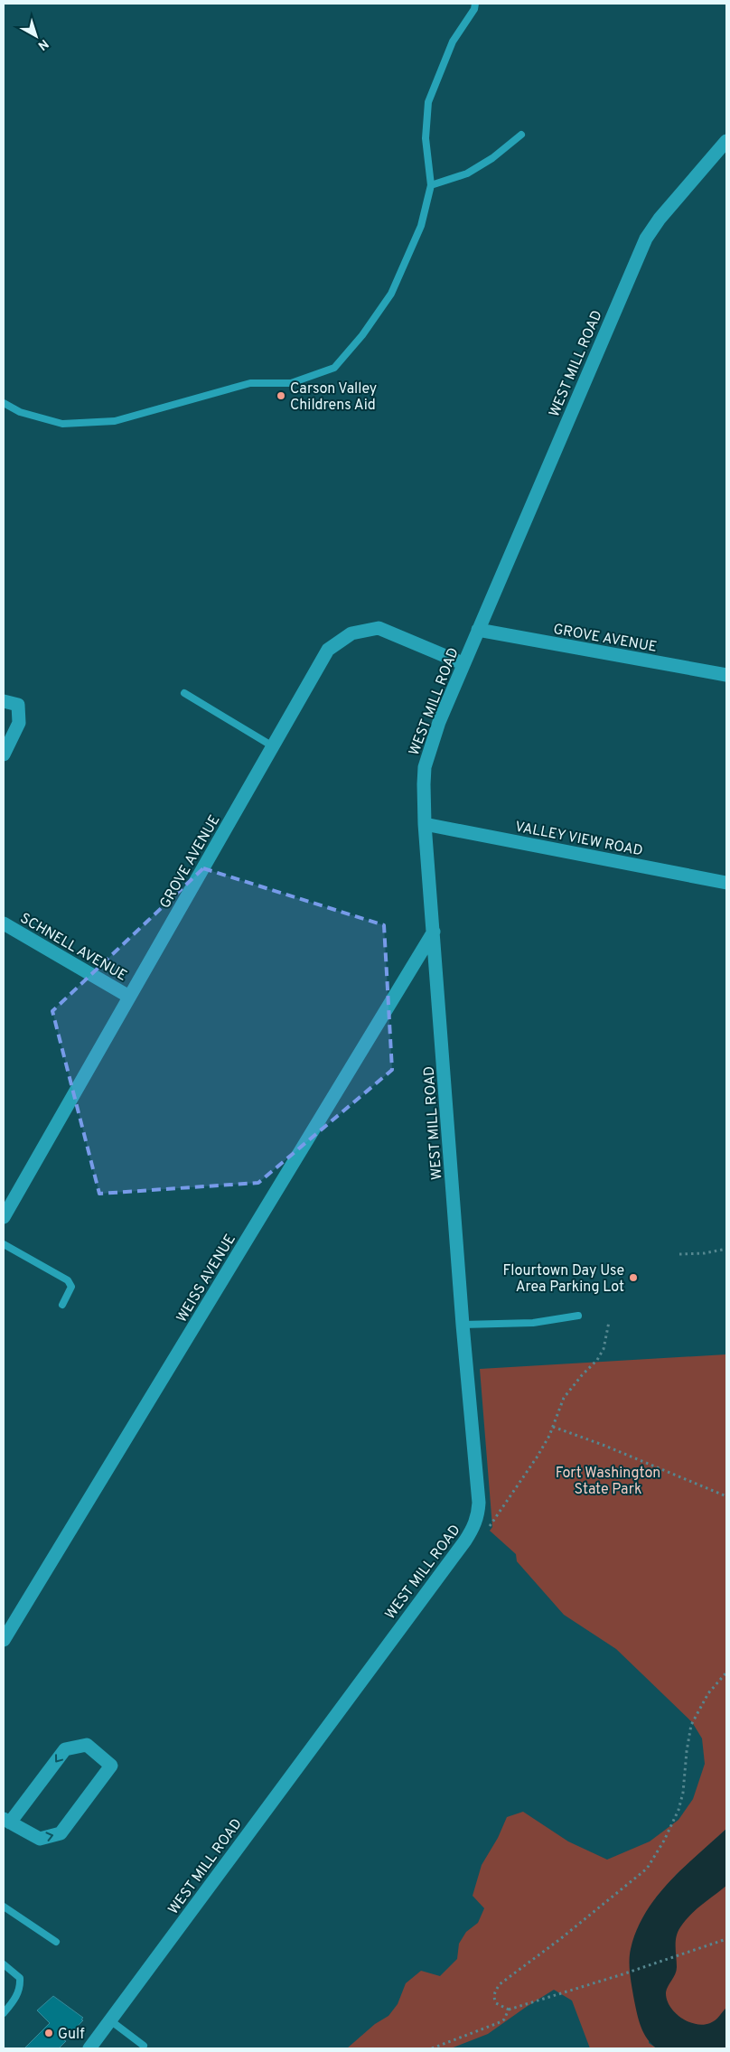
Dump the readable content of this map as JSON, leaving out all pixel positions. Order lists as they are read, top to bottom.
{
  "streets": {
    "street": [
      "WEST MILL ROAD",
      "GROVE AVENUE",
      "VALLEY VIEW ROAD",
      "SCHNELL AVENUE",
      "WEISS AVENUE"
    ]
  },
  "crossings": [
    ["WEST MILL ROAD", "GROVE AVENUE"],
    ["WEST MILL ROAD", "VALLEY VIEW ROAD"],
    ["WEST MILL ROAD", "WEISS AVENUE"],
    ["GROVE AVENUE", "SCHNELL AVENUE"]
  ],
  "parks": ["Fort Washington State Park"],
  "places": ["Carson Valley Childrens Aid", "Flourtown Day Use Area Parking Lot", "Gulf"],
  "north": "bottom right"
}
